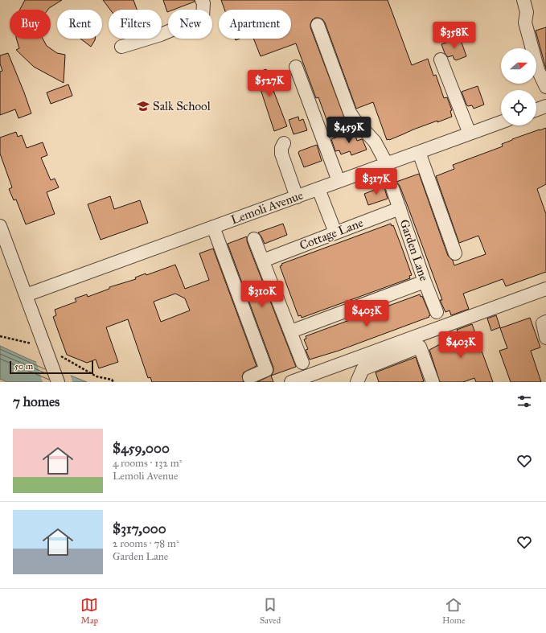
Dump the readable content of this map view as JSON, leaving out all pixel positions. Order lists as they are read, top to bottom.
{
  "streets": {
    "street": ["Lemoli Avenue", "Cottage Lane", "Garden Lane"]
  },
  "crossings": [
    ["Cottage Lane", "Garden Lane"]
  ],
  "places": {
    "school or university": ["Salk School"]
  },
  "scale_bar": "50 m",
  "north": "right",
  "page": {
    "chip": [
      "Buy",
      "Rent",
      "Filters",
      "New",
      "Apartment"
    ],
    "price": [
      "$358K",
      "$527K",
      "$459K",
      "$317K",
      "$310K",
      "$403K",
      "$403K"
    ],
    "scale": "50 m",
    "heading": "7 homes",
    "list": [
      {
        "name": "$459,000",
        "note": "4 rooms · 132 m² · Lemoli Avenue"
      },
      {
        "name": "$317,000",
        "note": "2 rooms · 78 m² · Garden Lane"
      }
    ],
    "tabs": ["Map", "Saved", "Home"]
  }
}
